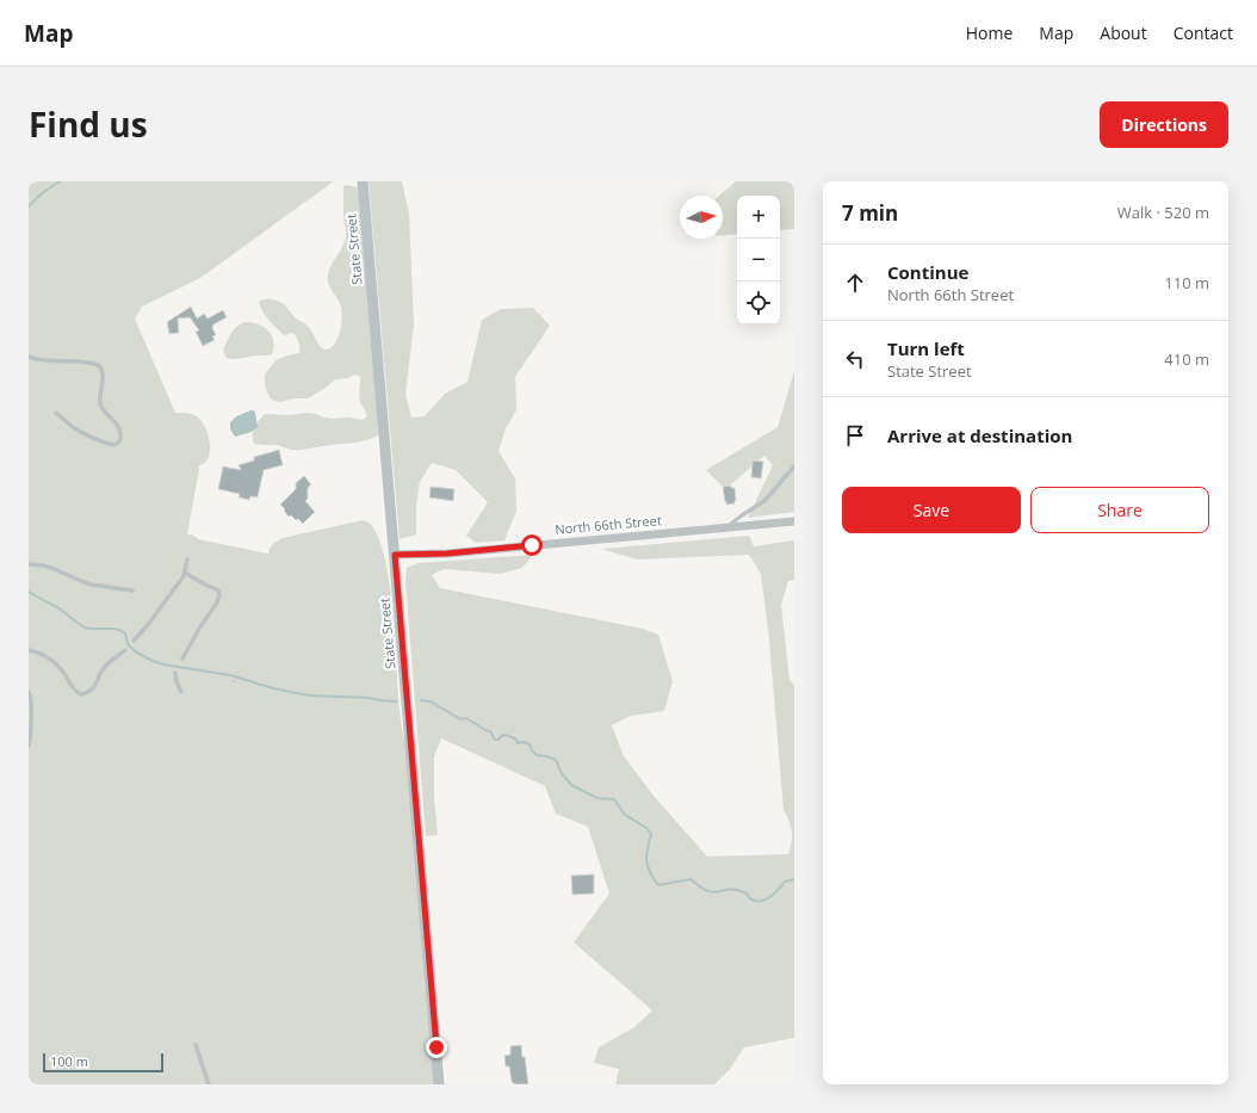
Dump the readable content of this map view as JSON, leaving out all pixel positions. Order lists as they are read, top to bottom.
{
  "streets": {
    "street": ["State Street", "North 66th Street"]
  },
  "crossings": [
    ["State Street", "North 66th Street"]
  ],
  "scale_bar": "100 m",
  "north": "right",
  "page": {
    "header": "Map",
    "nav": [
      "Home",
      "Map",
      "About",
      "Contact"
    ],
    "title": "Find us",
    "buttons": [
      "Directions",
      ["Save", "Share"]
    ],
    "heading": ["7 min", "Walk · 520 m"],
    "map_buttons": ["+", "−"],
    "list": [
      ["Continue", "North 66th Street", "110 m"],
      ["Turn left", "State Street", "410 m"],
      "Arrive at destination"
    ],
    "scale": "100 m"
  }
}
